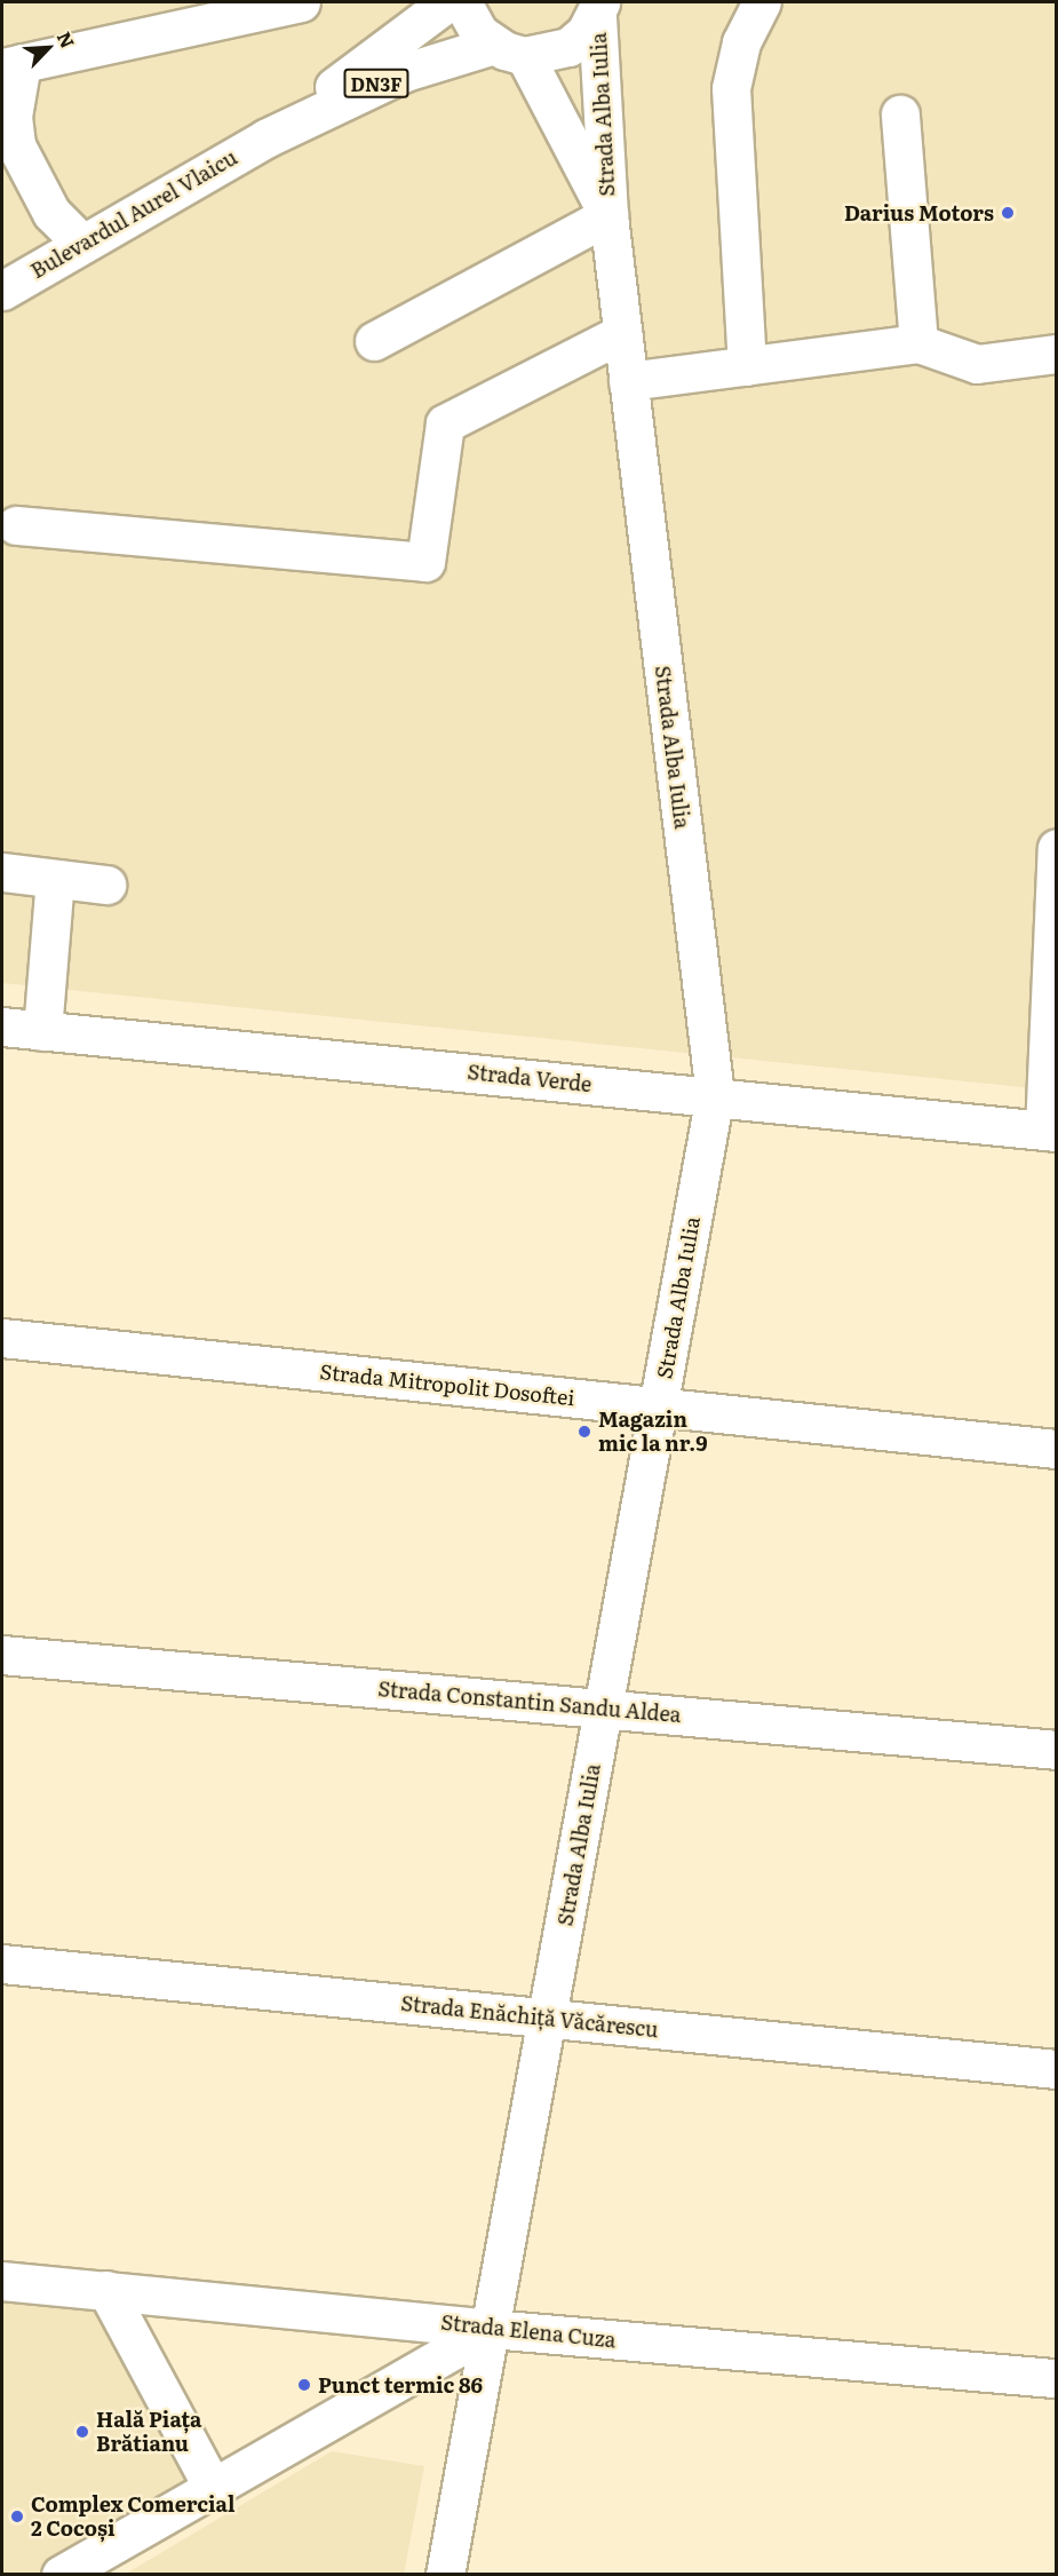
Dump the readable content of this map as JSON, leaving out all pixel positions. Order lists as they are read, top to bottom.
{
  "streets": {
    "street": [
      "DN3F",
      "Strada Alba Iulia",
      "Bulevardul Aurel Vlaicu",
      "Strada Verde",
      "Strada Mitropolit Dosoftei",
      "Strada Constantin Sandu Aldea",
      "Strada Enăchiță Văcărescu",
      "Strada Elena Cuza"
    ]
  },
  "crossings": [
    ["Strada Alba Iulia", "Bulevardul Aurel Vlaicu"],
    ["Strada Alba Iulia", "Strada Verde"],
    ["Strada Alba Iulia", "Strada Mitropolit Dosoftei"],
    ["Strada Alba Iulia", "Strada Constantin Sandu Aldea"],
    ["Strada Alba Iulia", "Strada Enăchiță Văcărescu"],
    ["Strada Alba Iulia", "Strada Elena Cuza"]
  ],
  "places": [
    "Darius Motors",
    "Magazin mic la nr.9",
    "Punct termic 86",
    "Hală Piața Brătianu",
    "Complex Comercial 2 Cocoși"
  ],
  "north": "top right"
}
